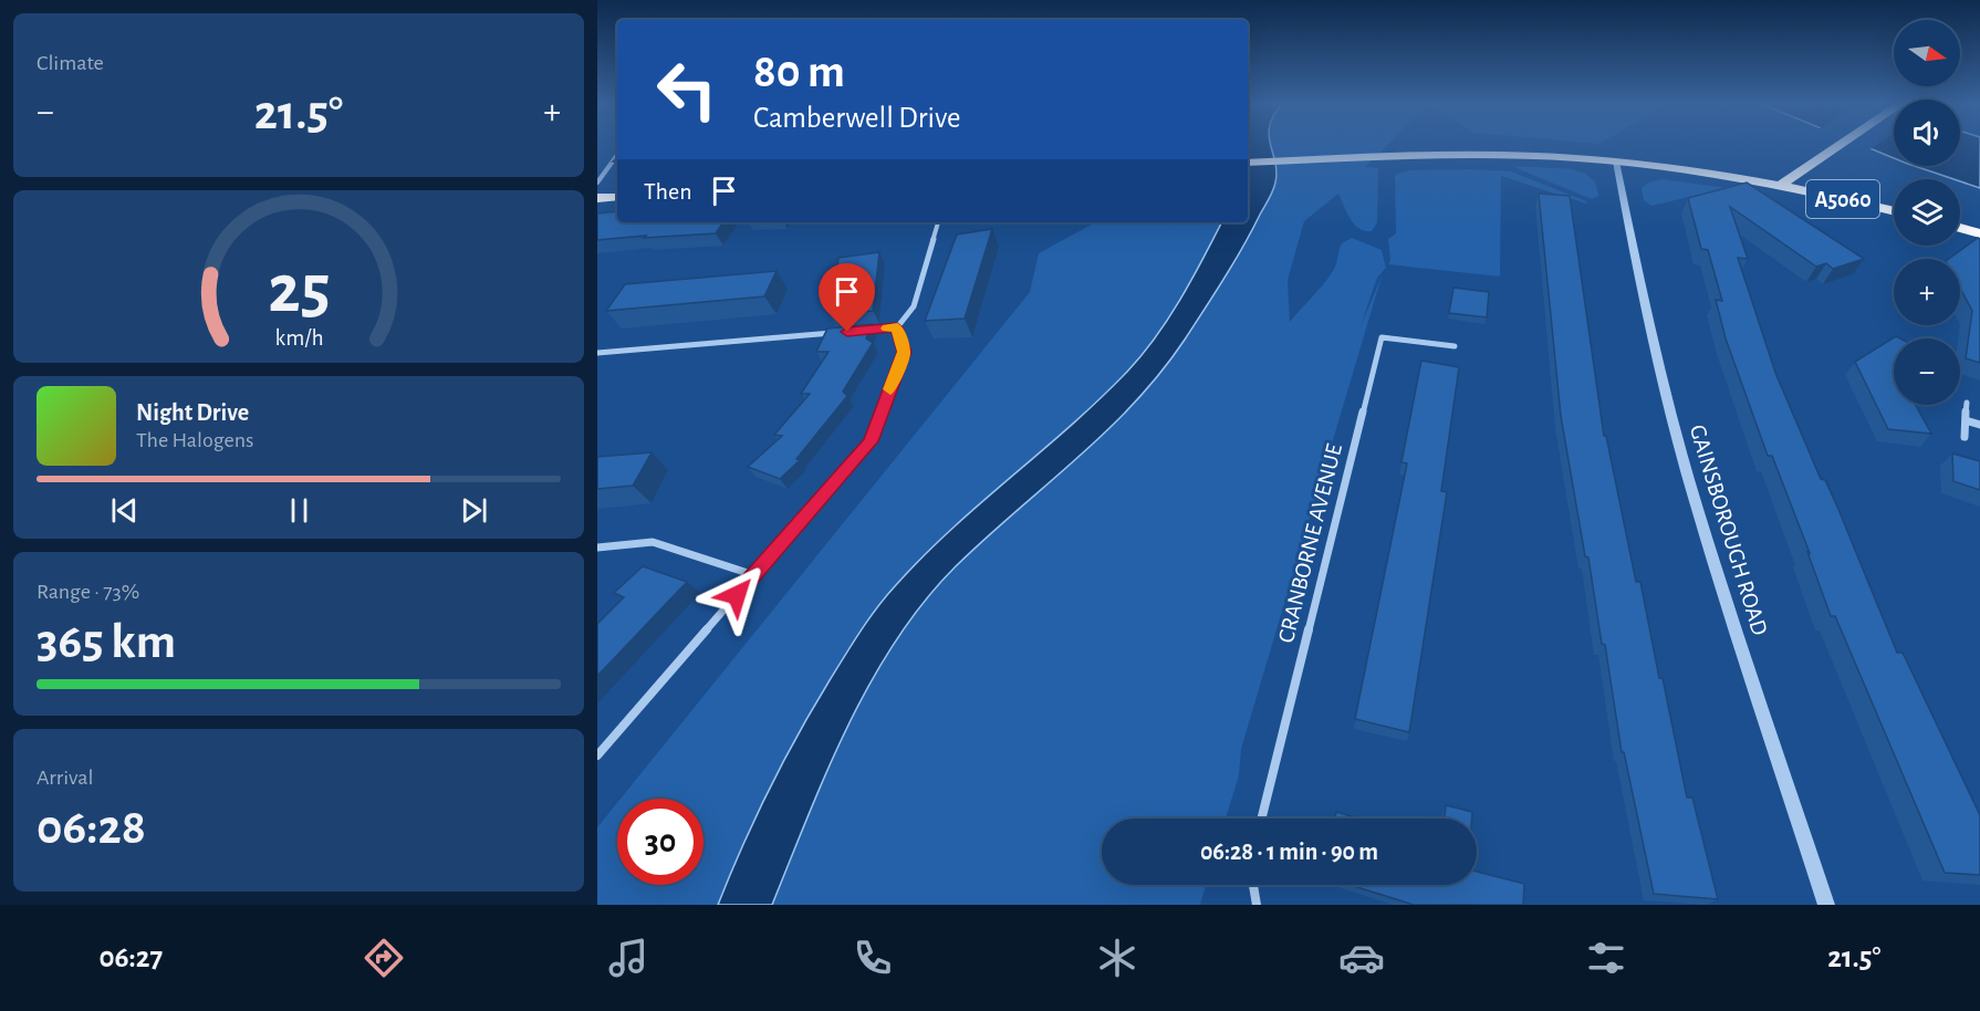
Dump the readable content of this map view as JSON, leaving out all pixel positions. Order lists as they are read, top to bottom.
{
  "streets": {
    "highway": ["A5060"],
    "street": ["GAINSBOROUGH ROAD", "CRANBORNE AVENUE"]
  },
  "crossings": [
    ["A5060", "GAINSBOROUGH ROAD"]
  ],
  "north": "right",
  "page": {
    "tile": [
      "Climate",
      ["Range · 73%", "365 km"],
      ["Arrival", "06:28"]
    ],
    "map_buttons": ["+", "−"],
    "turn": ["80 m", "Camberwell Drive"],
    "heat": ["−", "21.5°", "+"],
    "then": "Then",
    "song": ["Night Drive", "The Halogens"],
    "limit": "30",
    "trip": "06:28 · 1 min · 90 m",
    "tabs": ["06:27", "21.5°"],
    "gauge": ["25", "km/h"]
  }
}
